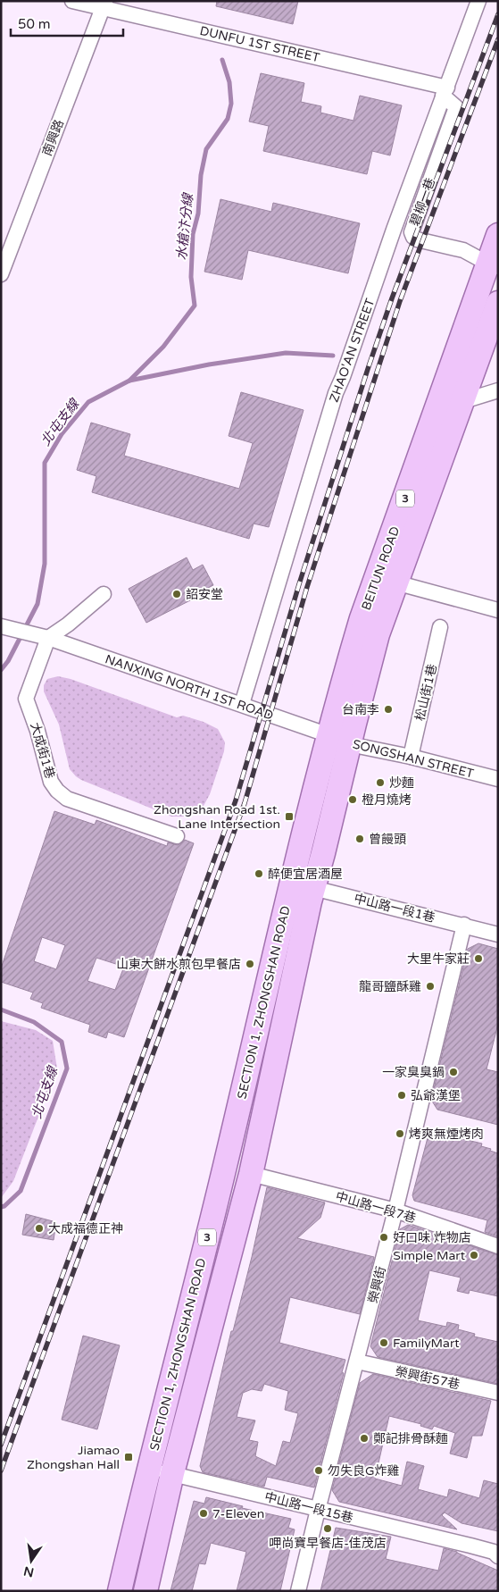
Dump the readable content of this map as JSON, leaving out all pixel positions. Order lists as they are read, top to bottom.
{
  "streets": {
    "main road": ["3", "BEITUN ROAD", "SECTION 1, ZHONGSHAN ROAD"],
    "street": [
      "DUNFU 1ST STREET",
      "南興路",
      "碧柳一巷",
      "ZHAO'AN STREET",
      "NANXING NORTH 1ST ROAD",
      "松山街1巷",
      "大成街1巷",
      "SONGSHAN STREET",
      "中山路一段1巷",
      "中山路一段7巷",
      "榮興街",
      "榮興街57巷",
      "中山路一段15巷"
    ]
  },
  "crossings": [
    ["DUNFU 1ST STREET", "南興路"],
    ["DUNFU 1ST STREET", "碧柳一巷"],
    ["DUNFU 1ST STREET", "ZHAO'AN STREET"],
    ["碧柳一巷", "ZHAO'AN STREET"],
    ["碧柳一巷", "BEITUN ROAD"],
    ["ZHAO'AN STREET", "NANXING NORTH 1ST ROAD"],
    ["BEITUN ROAD", "NANXING NORTH 1ST ROAD"],
    ["BEITUN ROAD", "SONGSHAN STREET"],
    ["BEITUN ROAD", "中山路一段1巷"],
    ["BEITUN ROAD", "SECTION 1, ZHONGSHAN ROAD"],
    ["NANXING NORTH 1ST ROAD", "大成街1巷"],
    ["NANXING NORTH 1ST ROAD", "SONGSHAN STREET"],
    ["松山街1巷", "SONGSHAN STREET"],
    ["中山路一段1巷", "SECTION 1, ZHONGSHAN ROAD"],
    ["中山路一段1巷", "榮興街"],
    ["SECTION 1, ZHONGSHAN ROAD", "中山路一段7巷"],
    ["SECTION 1, ZHONGSHAN ROAD", "中山路一段15巷"],
    ["中山路一段7巷", "榮興街"],
    ["榮興街", "榮興街57巷"],
    ["榮興街", "中山路一段15巷"]
  ],
  "water": ["水槍汴分線", "北屯支線"],
  "places": {
    "other": [
      "詔安堂",
      "台南李",
      "炒麵",
      "橙月燒烤",
      "曾饅頭",
      "醉便宜居酒屋",
      "大里牛家莊",
      "山東大餅水煎包早餐店",
      "龍哥鹽酥雞",
      "一家臭臭鍋",
      "弘爺漢堡",
      "烤爽無煙烤肉",
      "大成福德正神",
      "好口味 炸物店",
      "Simple Mart",
      "FamilyMart",
      "鄭記排骨酥麵",
      "勿失良G炸雞",
      "7-Eleven",
      "呷尚寶早餐店-佳茂店"
    ],
    "transit": ["Zhongshan Road 1st. Lane Intersection", "Jiamao Zhongshan Hall"]
  },
  "scale_bar": "50 m",
  "north": "bottom"
}
